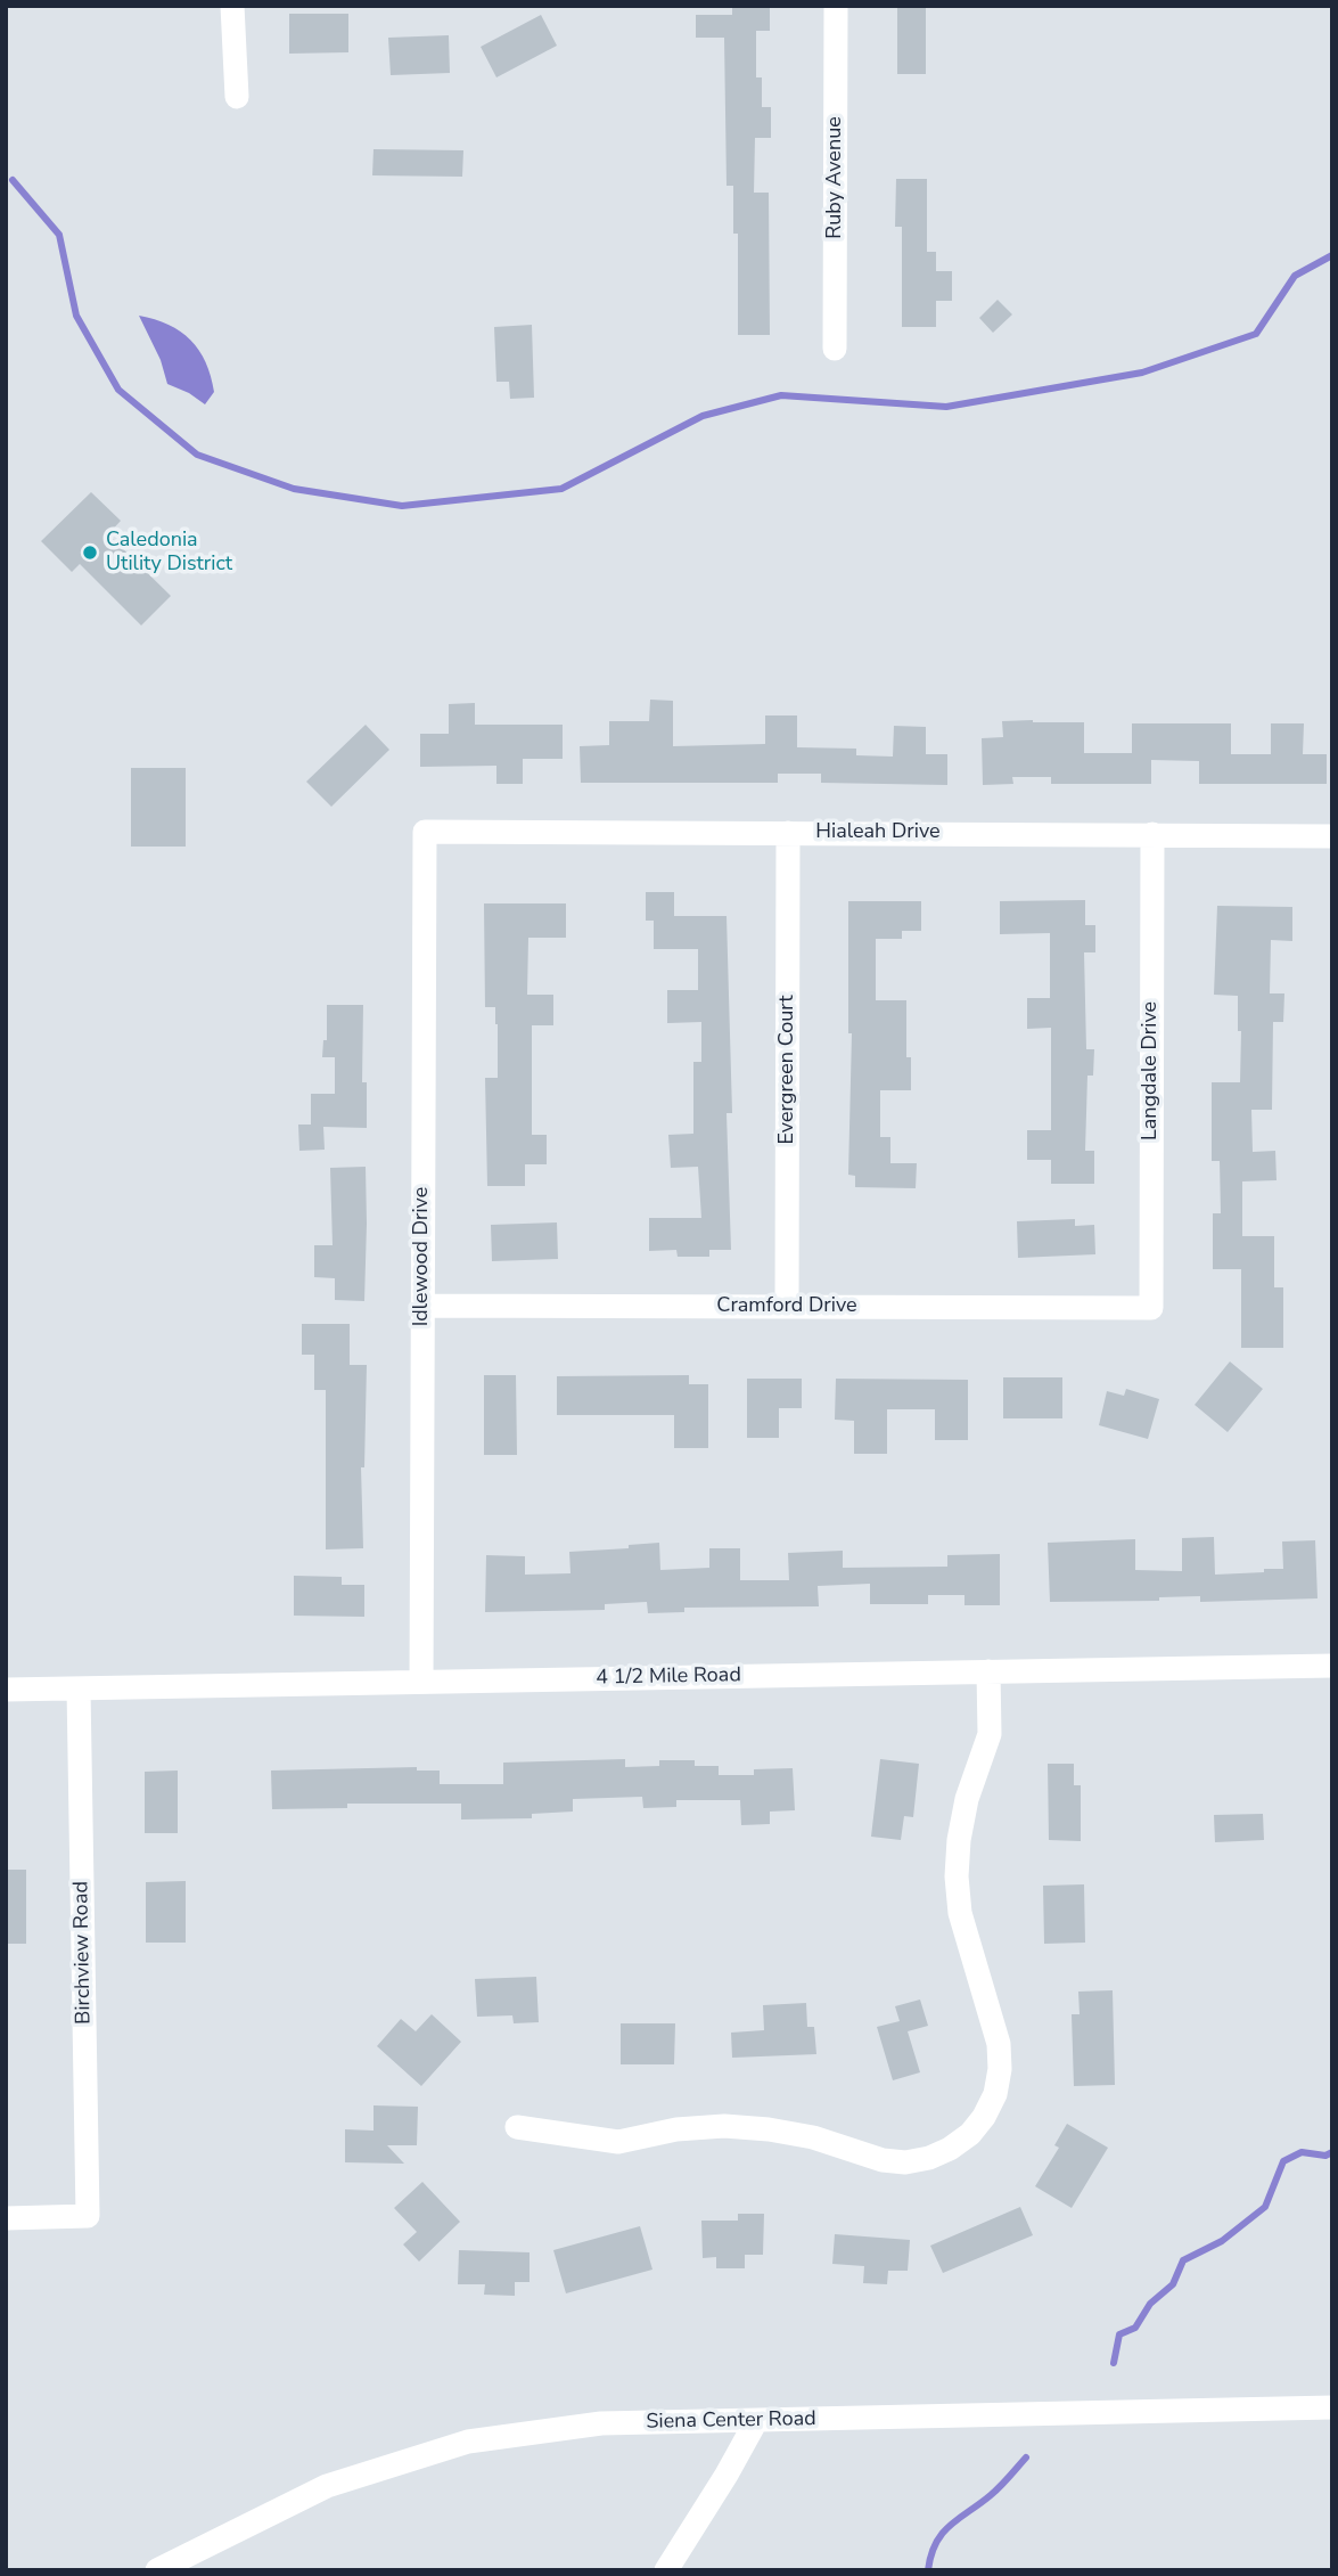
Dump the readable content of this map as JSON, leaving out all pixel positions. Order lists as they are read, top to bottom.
{
  "streets": {
    "street": [
      "Ruby Avenue",
      "Hialeah Drive",
      "Evergreen Court",
      "Langdale Drive",
      "Idlewood Drive",
      "Cramford Drive",
      "4 1/2 Mile Road",
      "Birchview Road",
      "Siena Center Road"
    ]
  },
  "crossings": [
    ["Hialeah Drive", "Evergreen Court"],
    ["Hialeah Drive", "Langdale Drive"],
    ["Hialeah Drive", "Idlewood Drive"],
    ["Evergreen Court", "Cramford Drive"],
    ["Langdale Drive", "Cramford Drive"],
    ["Idlewood Drive", "Cramford Drive"],
    ["Idlewood Drive", "4 1/2 Mile Road"],
    ["4 1/2 Mile Road", "Birchview Road"]
  ],
  "places": ["Caledonia Utility District"]
}
